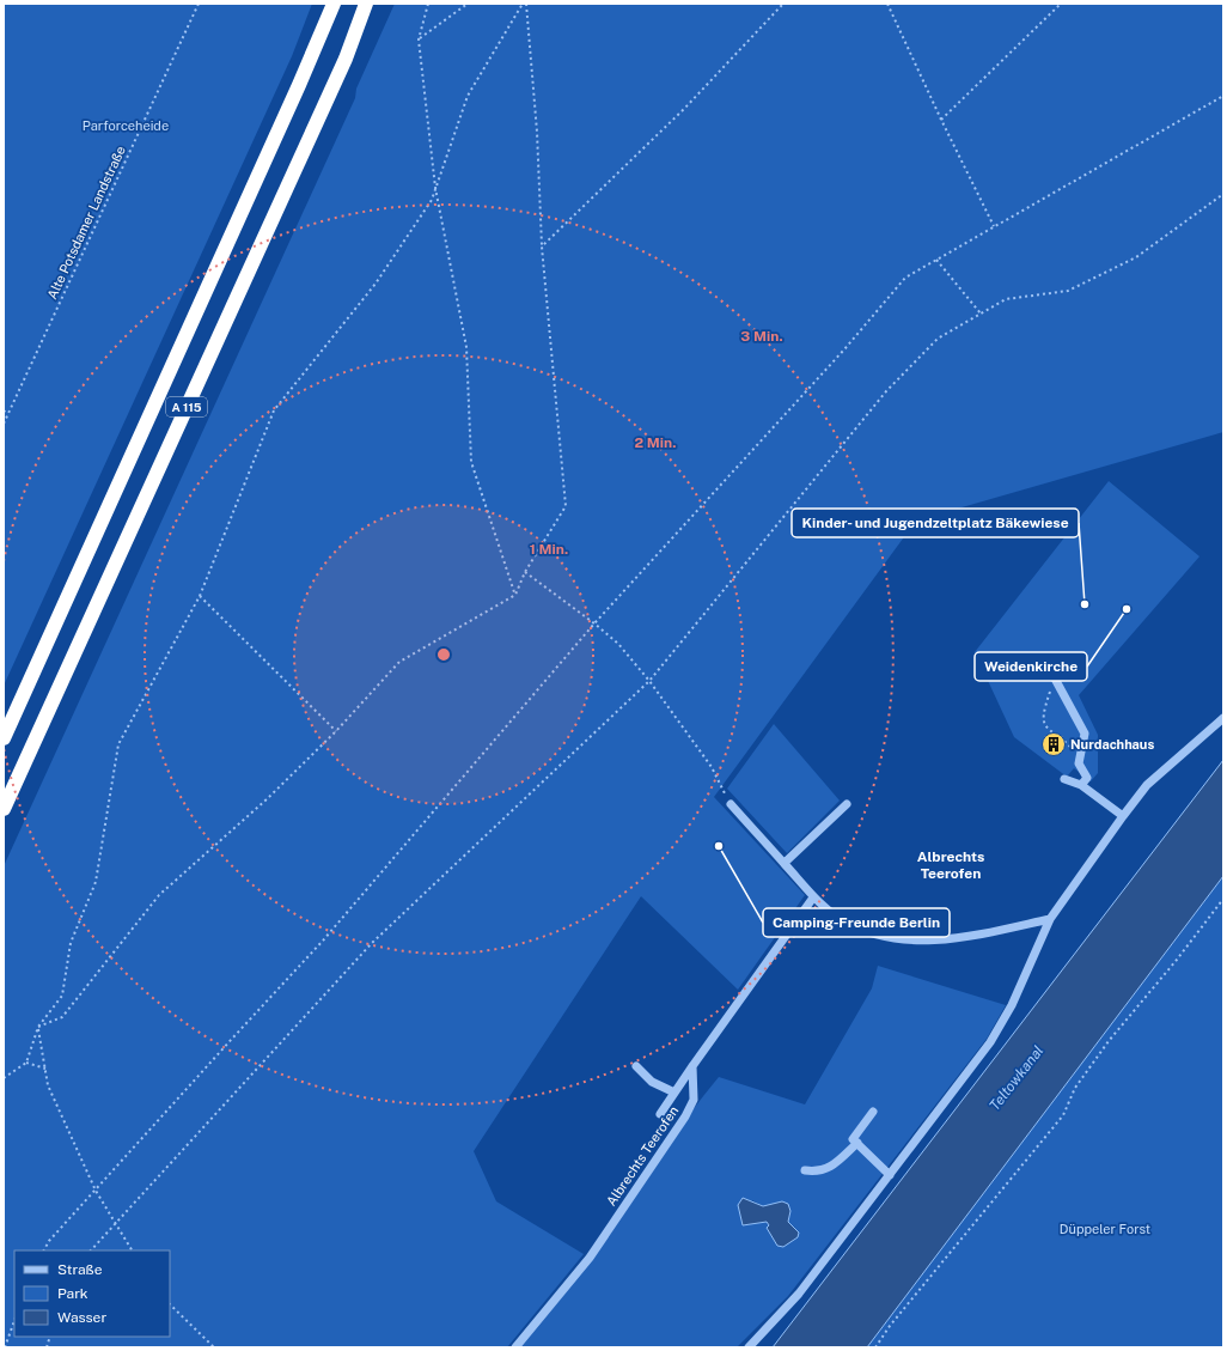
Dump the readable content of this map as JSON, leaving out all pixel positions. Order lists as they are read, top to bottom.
{
  "streets": {
    "highway": ["A 115"],
    "street": ["Albrechts Teerofen"],
    "path": ["Alte Potsdamer Landstraße"]
  },
  "districts": ["Albrechts Teerofen"],
  "water": ["Teltowkanal"],
  "parks": ["Parforceheide", "Düppeler Forst"],
  "places": {
    "other": ["Kinder- und Jugendzeltplatz Bäkewiese", "Weidenkirche", "Camping-Freunde Berlin"],
    "building": ["Nurdachhaus"]
  },
  "legend": ["Straße", "Park", "Wasser"],
  "rings": ["3 Min.", "2 Min.", "1 Min."]
}
